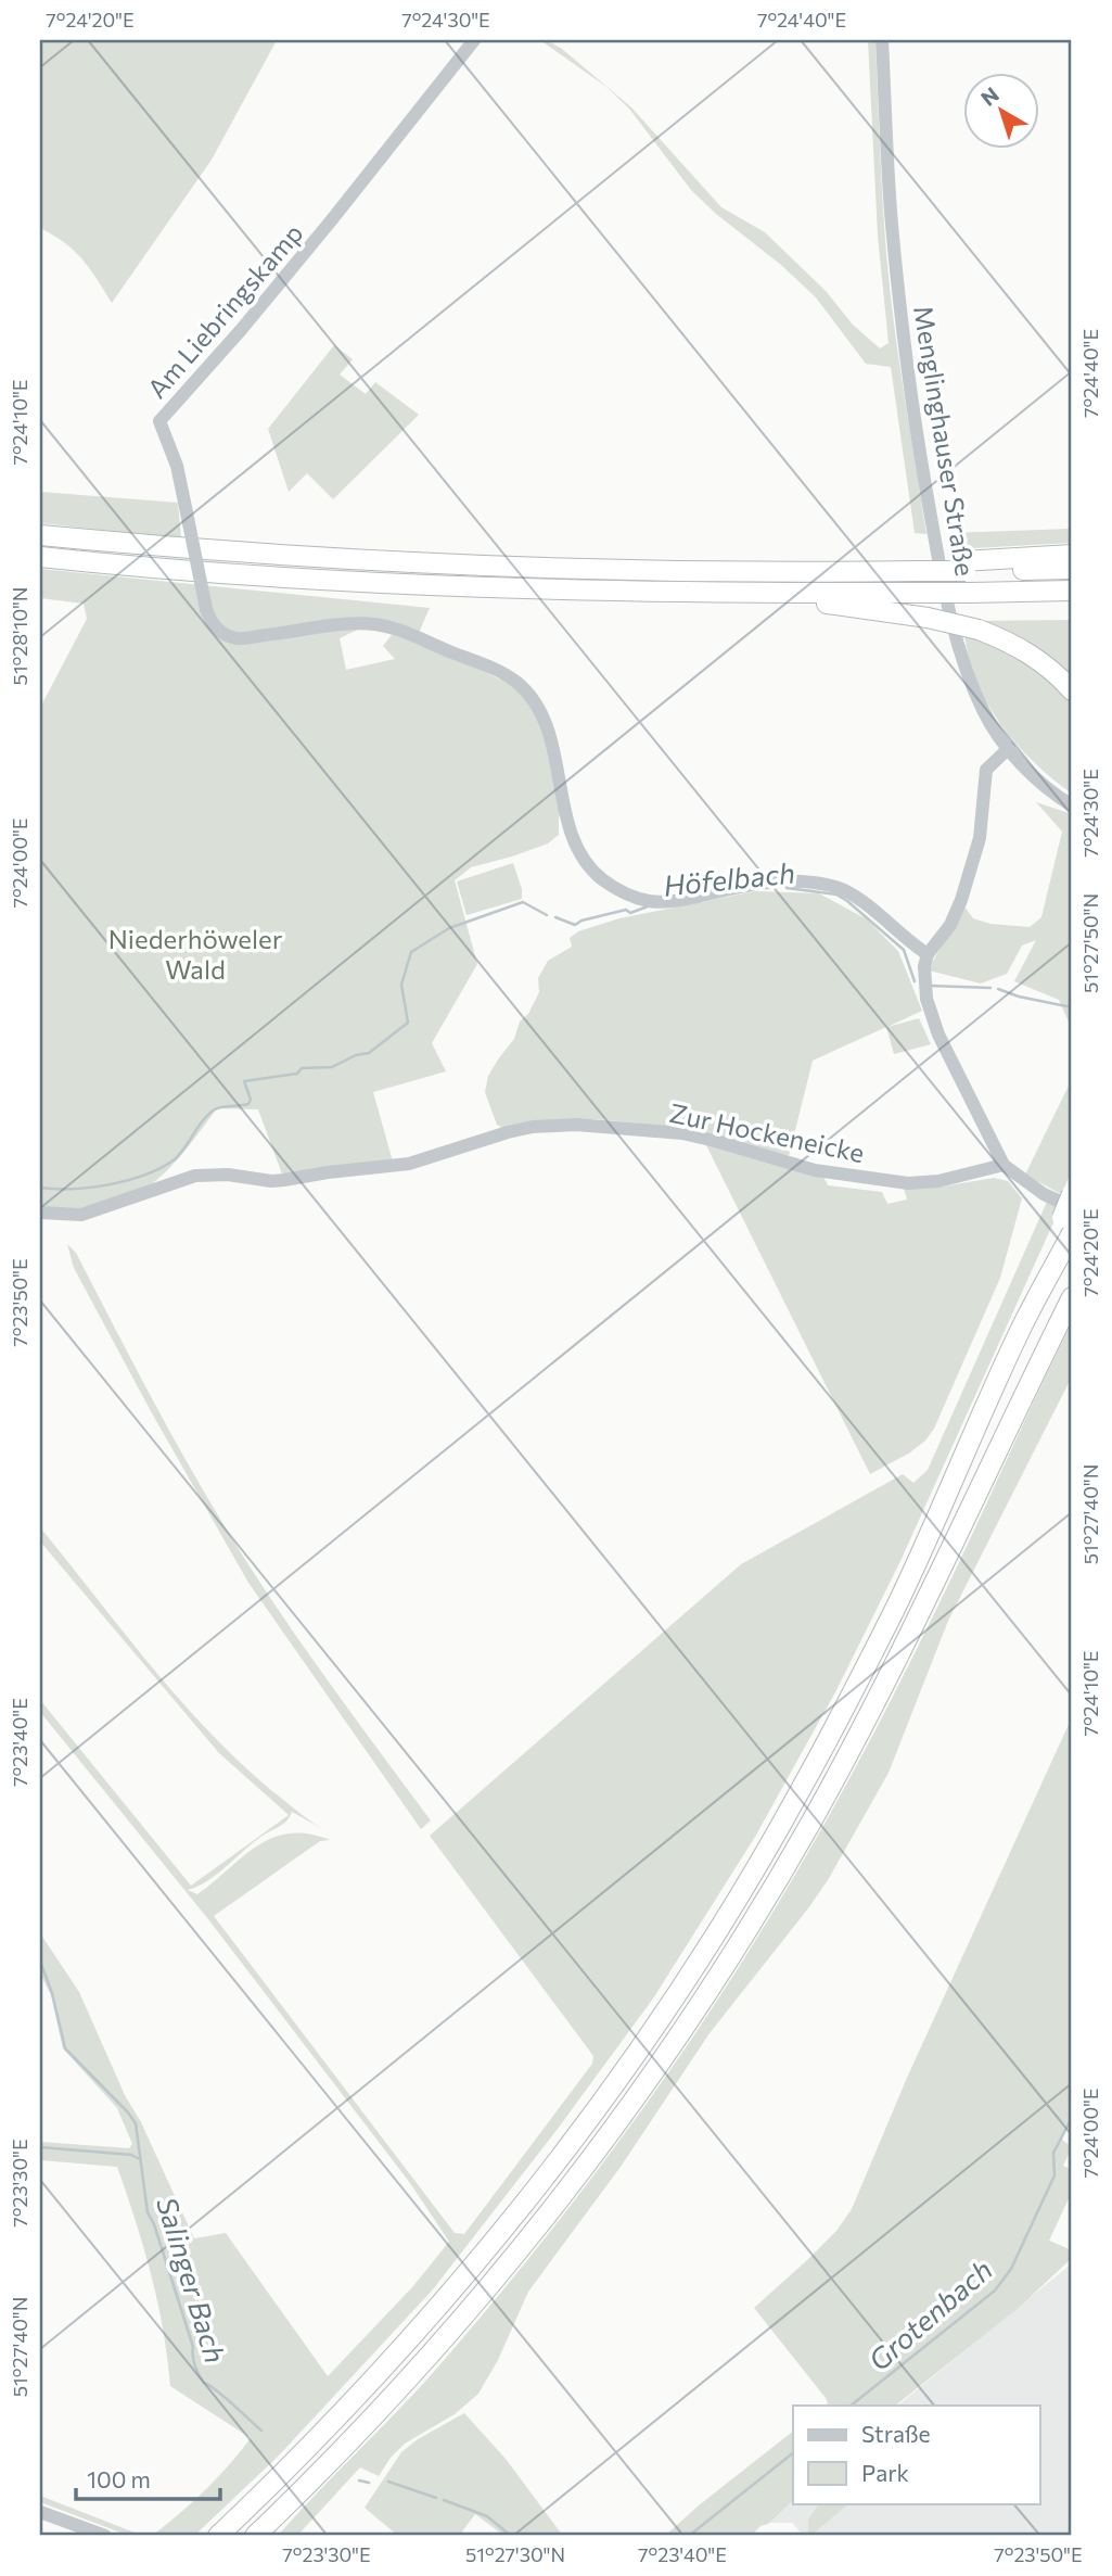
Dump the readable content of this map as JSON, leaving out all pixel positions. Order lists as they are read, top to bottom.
{
  "streets": {
    "street": ["Am Liebringskamp", "Menglinghauser Straße", "Zur Hockeneicke"]
  },
  "water": ["Höfelbach", "Salinger Bach", "Grotenbach"],
  "parks": ["Niederhöweler Wald"],
  "legend": ["Straße", "Park"],
  "scale_bar": "100 m",
  "north": "top left",
  "coordinates": [
    "7°24'20\"E",
    "7°24'30\"E",
    "7°24'40\"E",
    "7°24'10\"E",
    "51°28'10\"N",
    "7°24'00\"E",
    "51°27'50\"N",
    "7°23'50\"E",
    "51°27'40\"N",
    "7°23'40\"E",
    "7°23'30\"E",
    "51°27'30\"N"
  ]
}
